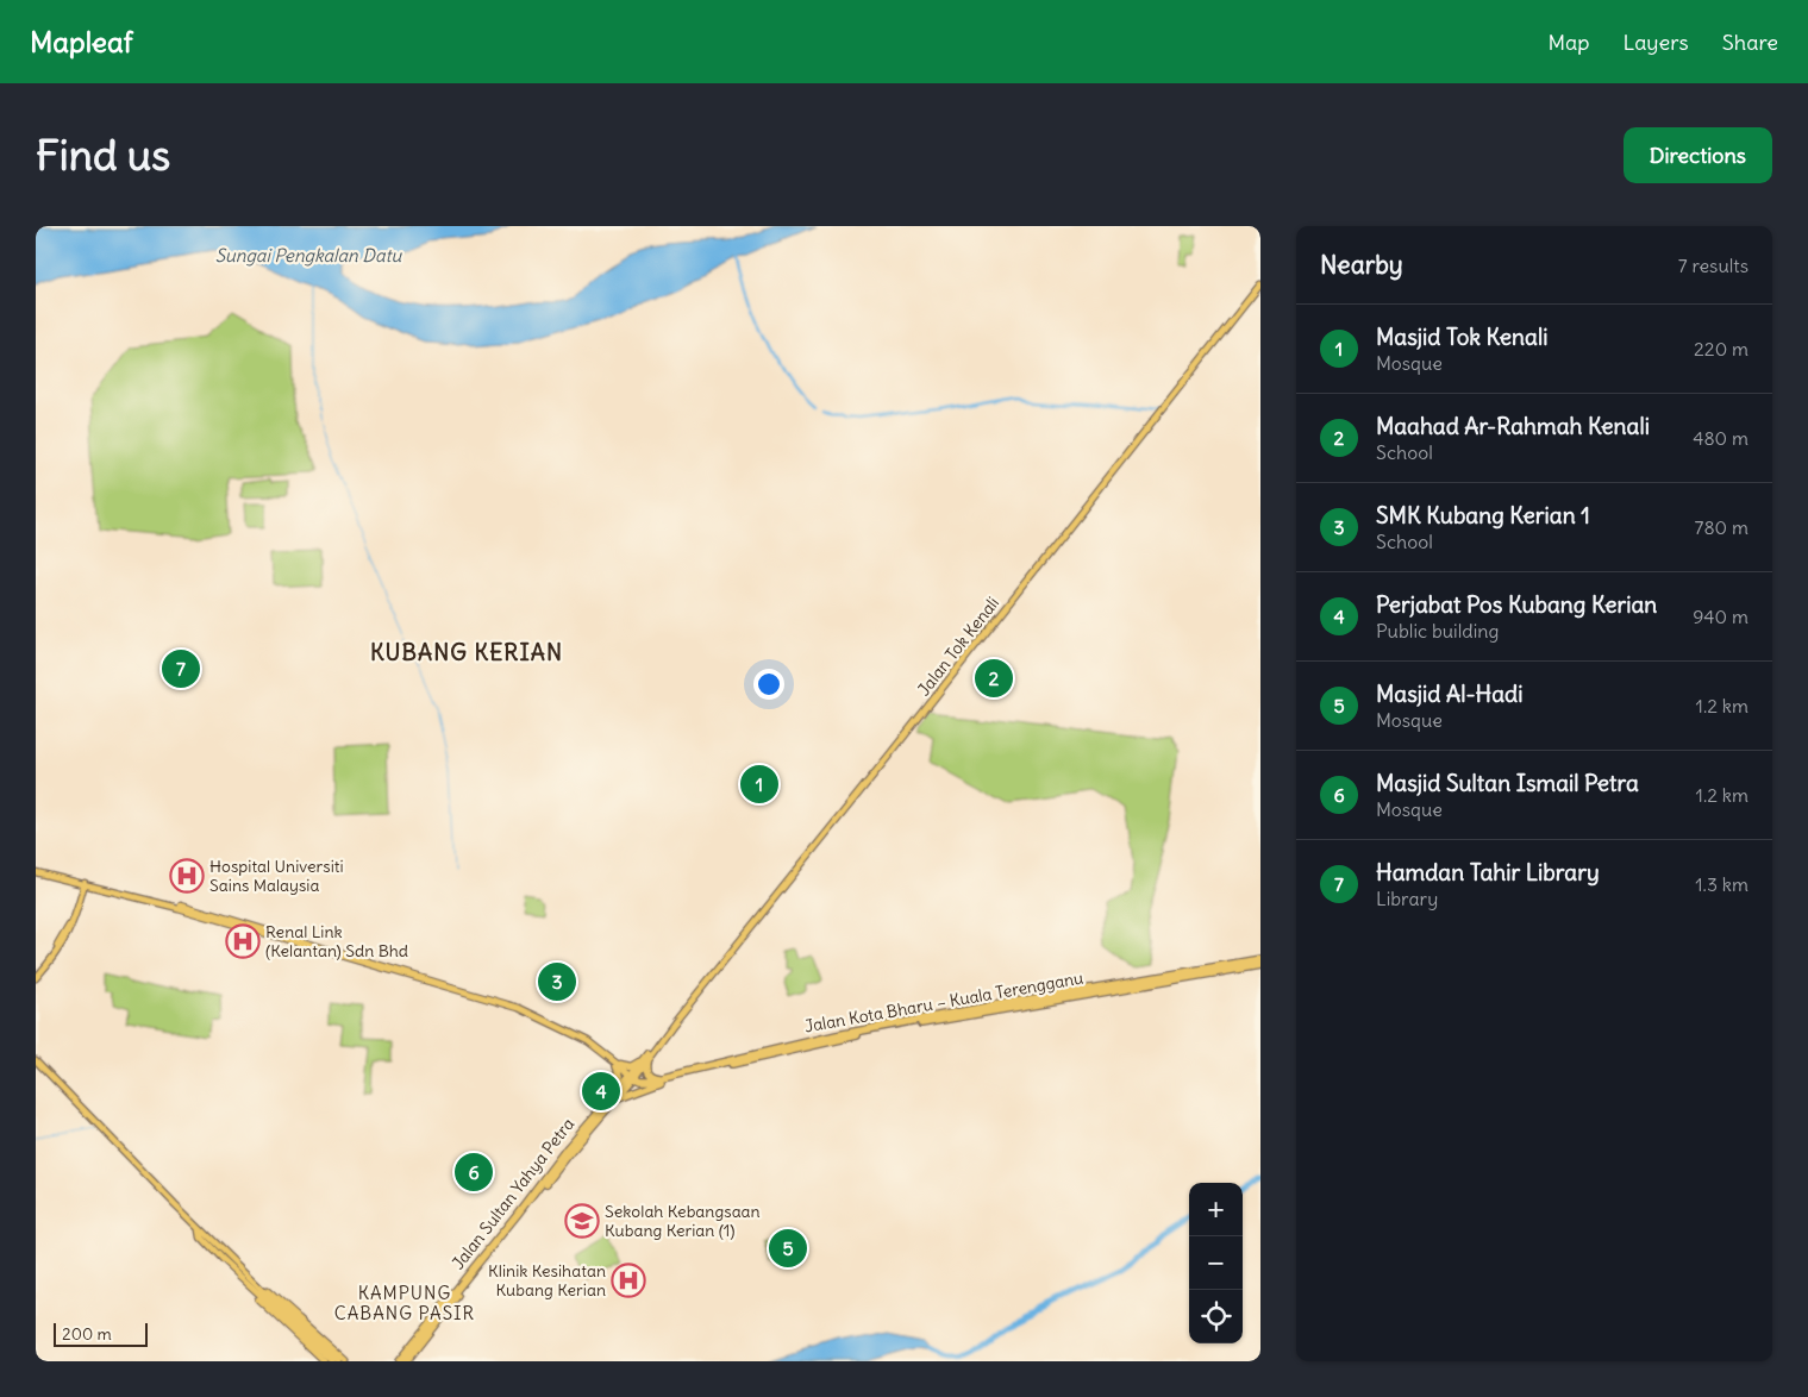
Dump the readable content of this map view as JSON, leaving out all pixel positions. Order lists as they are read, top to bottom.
{
  "streets": {
    "highway": ["Jalan Kota Bharu – Kuala Terengganu", "Jalan Sultan Yahya Petra"],
    "main road": ["Jalan Tok Kenali"]
  },
  "crossings": [
    ["Jalan Tok Kenali", "Jalan Sultan Yahya Petra"],
    ["Jalan Kota Bharu – Kuala Terengganu", "Jalan Sultan Yahya Petra"]
  ],
  "districts": ["KUBANG KERIAN", "KAMPUNG CABANG PASIR"],
  "water": ["Sungai Pengkalan Datu"],
  "places": {
    "hospital": ["Hospital Universiti Sains Malaysia", "Renal Link (Kelantan) Sdn Bhd", "Klinik Kesihatan Kubang Kerian"],
    "school or university": ["Sekolah Kebangsaan Kubang Kerian (1)"]
  },
  "scale_bar": "200 m",
  "page": {
    "header": "Mapleaf",
    "nav": ["Map", "Layers", "Share"],
    "buttons": "Directions",
    "title": "Find us",
    "heading": ["Nearby", "7 results"],
    "list": [
      {
        "mark": "1",
        "name": "Masjid Tok Kenali",
        "note": "Mosque",
        "value": "220 m"
      },
      {
        "mark": "2",
        "name": "Maahad Ar-Rahmah Kenali",
        "note": "School",
        "value": "480 m"
      },
      {
        "mark": "3",
        "name": "SMK Kubang Kerian 1",
        "note": "School",
        "value": "780 m"
      },
      {
        "mark": "4",
        "name": "Perjabat Pos Kubang Kerian",
        "note": "Public building",
        "value": "940 m"
      },
      {
        "mark": "5",
        "name": "Masjid Al-Hadi",
        "note": "Mosque",
        "value": "1.2 km"
      },
      {
        "mark": "6",
        "name": "Masjid Sultan Ismail Petra",
        "note": "Mosque",
        "value": "1.2 km"
      },
      {
        "mark": "7",
        "name": "Hamdan Tahir Library",
        "note": "Library",
        "value": "1.3 km"
      }
    ],
    "pins": [
      "7",
      "2",
      "1",
      "3",
      "4",
      "6",
      "5"
    ],
    "map_buttons": ["+", "−"],
    "scale": "200 m"
  }
}
